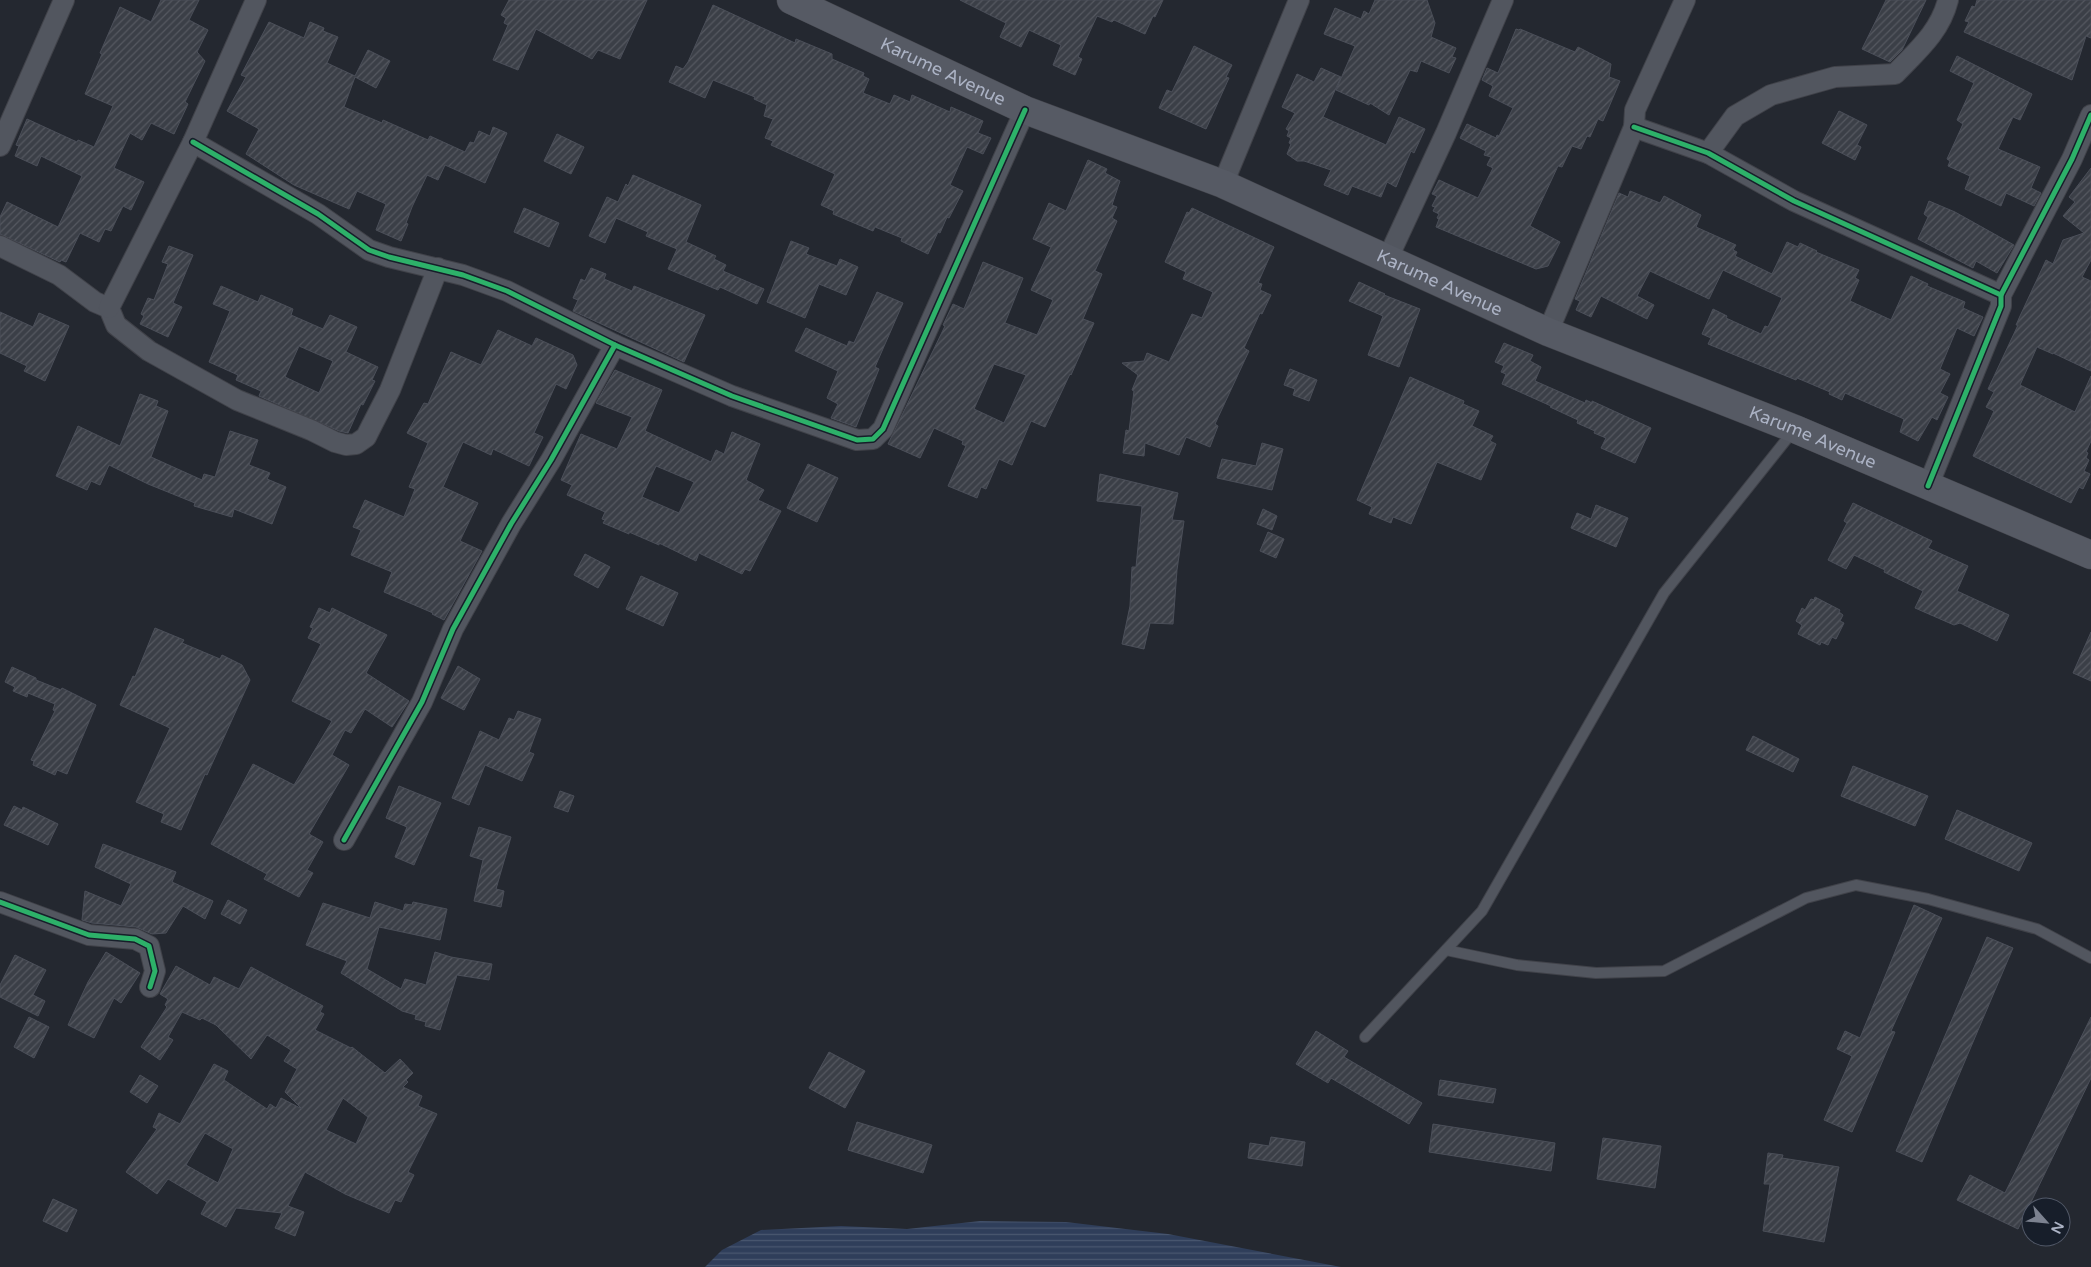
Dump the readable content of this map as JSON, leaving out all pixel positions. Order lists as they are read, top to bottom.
{
  "streets": {
    "main road": ["Karume Avenue"]
  },
  "north": "bottom right"
}
